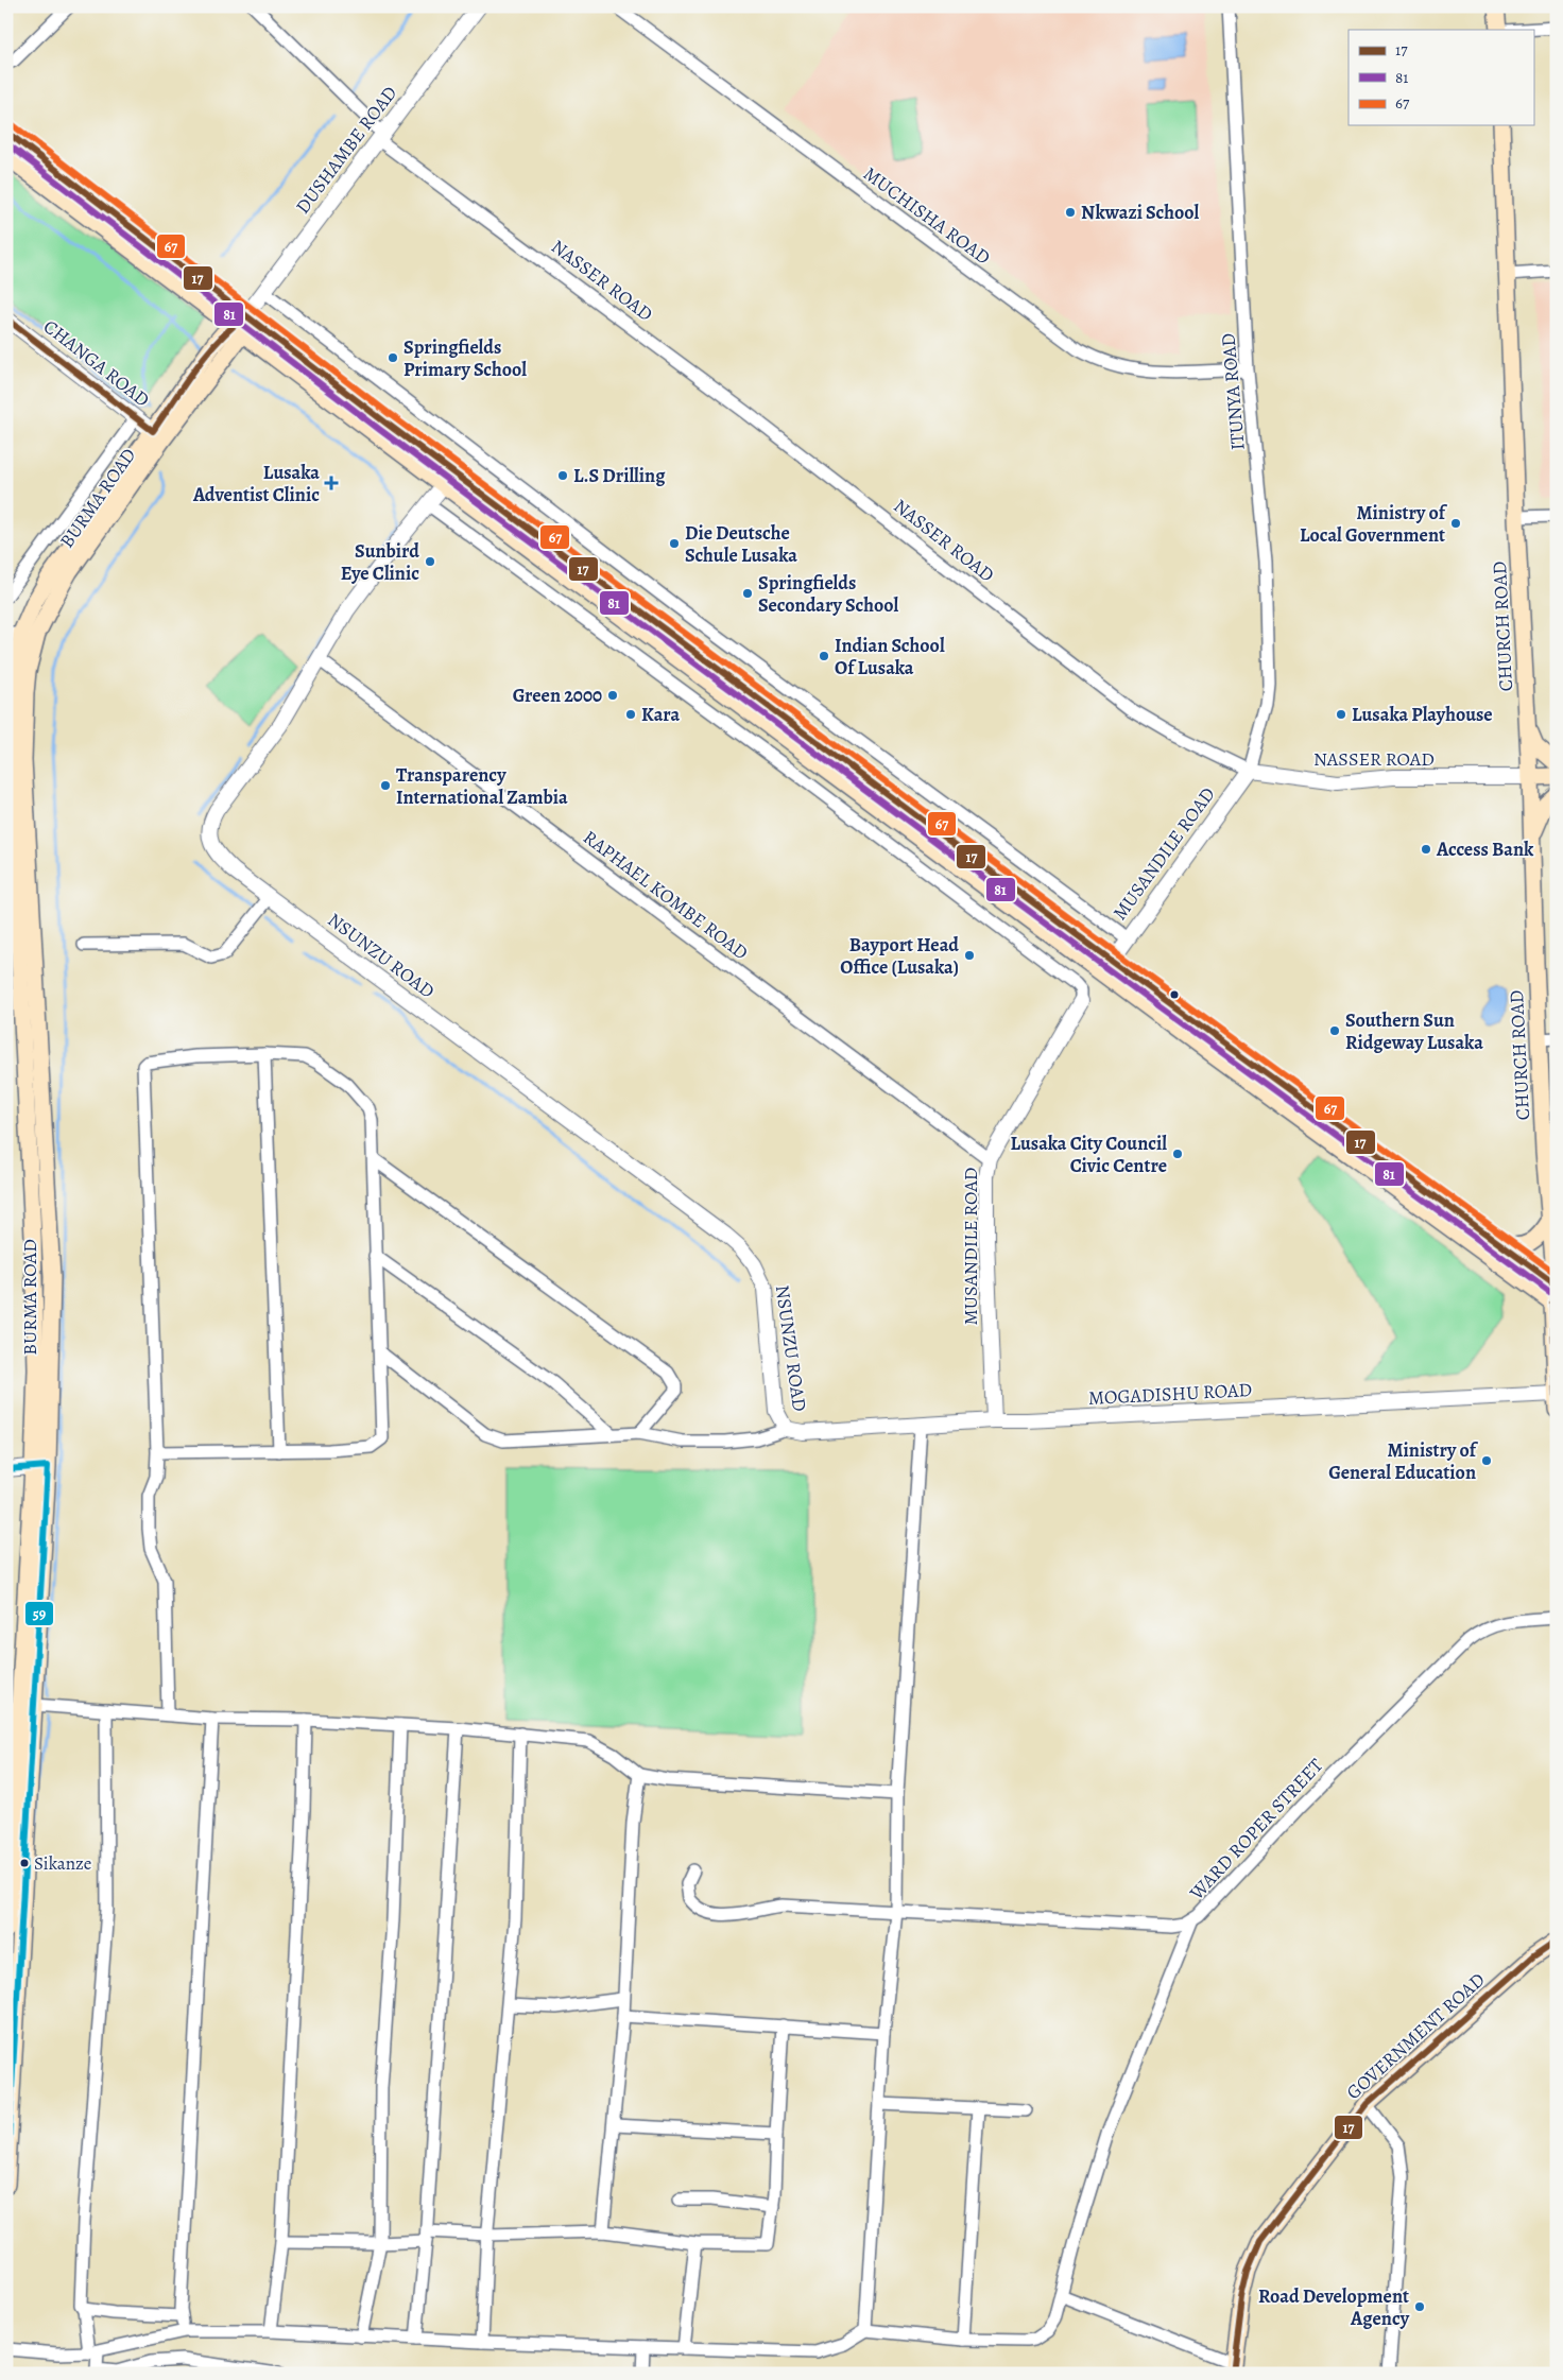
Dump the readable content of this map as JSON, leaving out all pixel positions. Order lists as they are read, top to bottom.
{
  "streets": {
    "main road": [
      "NASSER ROAD",
      "BURMA ROAD",
      "CHURCH ROAD",
      "GOVERNMENT ROAD"
    ],
    "street": [
      "DUSHAMBE ROAD",
      "MUCHISHA ROAD",
      "CHANGA ROAD",
      "ITUNYA ROAD",
      "MUSANDILE ROAD",
      "RAPHAEL KOMBE ROAD",
      "NSUNZU ROAD",
      "MOGADISHU ROAD",
      "WARD ROPER STREET"
    ]
  },
  "crossings": [
    ["DUSHAMBE ROAD", "NASSER ROAD"],
    ["DUSHAMBE ROAD", "BURMA ROAD"],
    ["MUCHISHA ROAD", "ITUNYA ROAD"],
    ["NASSER ROAD", "ITUNYA ROAD"],
    ["NASSER ROAD", "CHURCH ROAD"],
    ["NASSER ROAD", "MUSANDILE ROAD"],
    ["CHANGA ROAD", "BURMA ROAD"],
    ["ITUNYA ROAD", "MUSANDILE ROAD"],
    ["CHURCH ROAD", "MOGADISHU ROAD"],
    ["MUSANDILE ROAD", "RAPHAEL KOMBE ROAD"],
    ["MUSANDILE ROAD", "MOGADISHU ROAD"],
    ["RAPHAEL KOMBE ROAD", "NSUNZU ROAD"],
    ["NSUNZU ROAD", "MOGADISHU ROAD"]
  ],
  "places": {
    "other": [
      "Nkwazi School",
      "Springfields Primary School",
      "L.S Drilling",
      "Ministry of Local Government",
      "Die Deutsche Schule Lusaka",
      "Sunbird Eye Clinic",
      "Springfields Secondary School",
      "Indian School Of Lusaka",
      "Green 2000",
      "Kara",
      "Lusaka Playhouse",
      "Transparency International Zambia",
      "Access Bank",
      "Bayport Head Office (Lusaka)",
      "Southern Sun Ridgeway Lusaka",
      "Lusaka City Council Civic Centre",
      "Ministry of General Education",
      "Sikanze",
      "Road Development Agency"
    ],
    "health": ["Lusaka Adventist Clinic"]
  },
  "lines": [
    "transit line 67",
    "transit line 17",
    "transit line 81",
    "transit line 59"
  ],
  "legend": ["17", "81", "67"]
}
